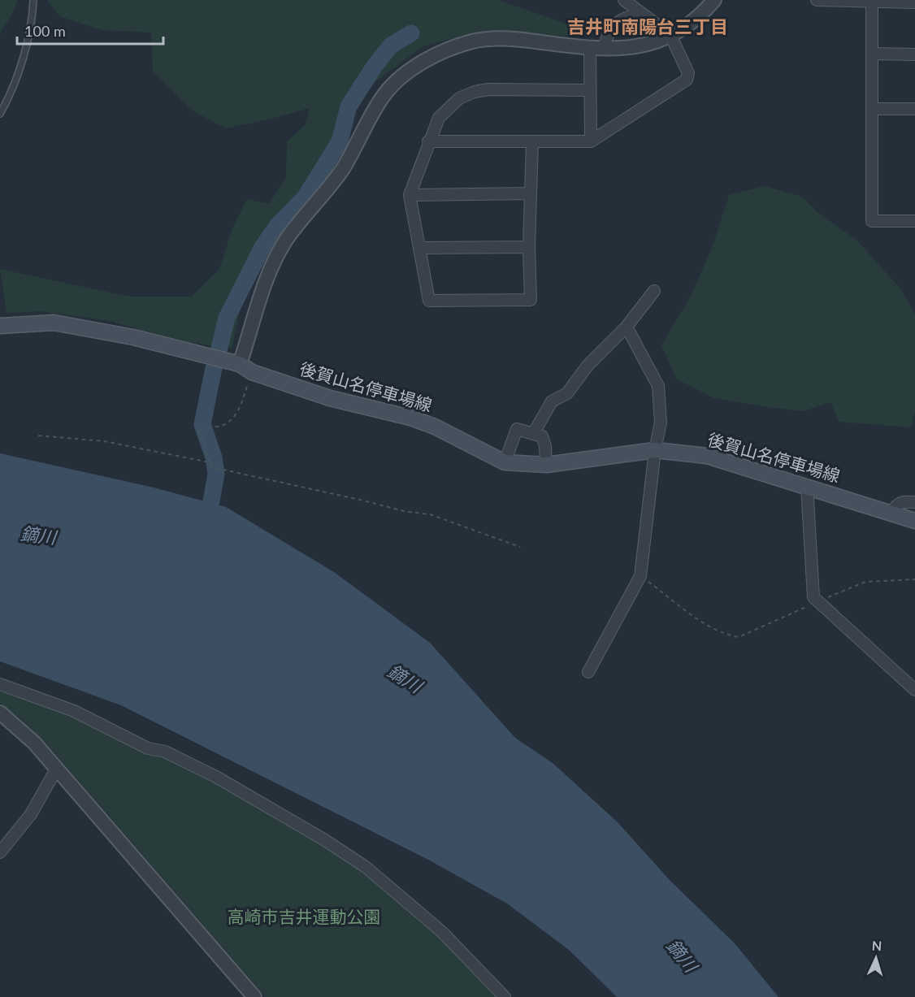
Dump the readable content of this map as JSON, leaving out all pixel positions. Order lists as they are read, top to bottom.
{
  "streets": {
    "main road": ["後賀山名停車場線"]
  },
  "districts": ["吉井町南陽台三丁目"],
  "water": ["鏑川"],
  "parks": ["高崎市吉井運動公園"],
  "scale_bar": "100 m",
  "north": "top"
}
